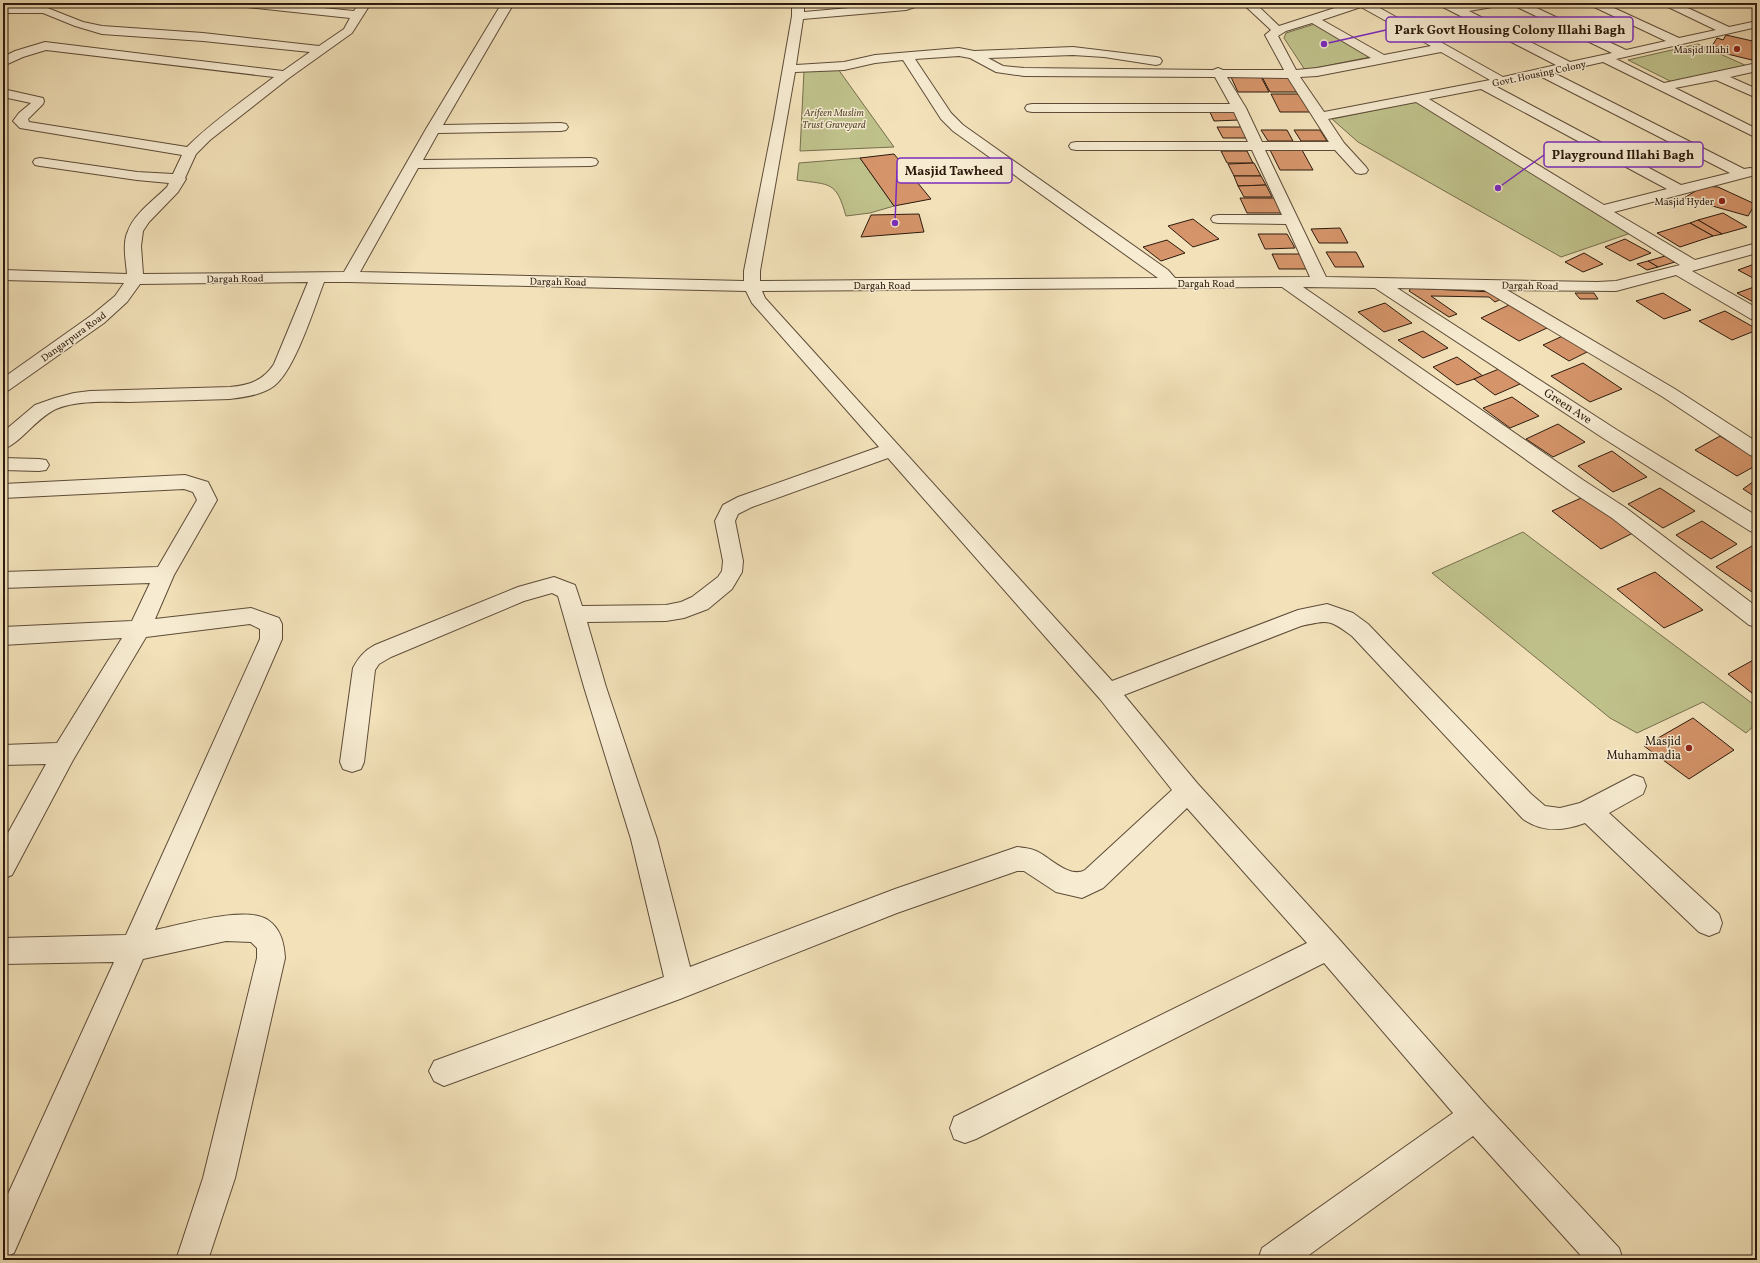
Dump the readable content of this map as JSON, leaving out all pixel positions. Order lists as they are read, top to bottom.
{
  "streets": {
    "street": [
      "Govt. Housing Colony",
      "Dargah Road",
      "Dangarpura Road",
      "Green Ave"
    ]
  },
  "crossings": [
    ["Dargah Road", "Dangarpura Road"],
    ["Dargah Road", "Green Ave"]
  ],
  "parks": ["Arifeen Muslim Trust Graveyard"],
  "places": [
    "Park Govt Housing Colony Illahi Bagh",
    "Masjid Illahi",
    "Playground Illahi Bagh",
    "Masjid Hyder",
    "Masjid Tawheed",
    "Masjid Muhammadia"
  ]
}
